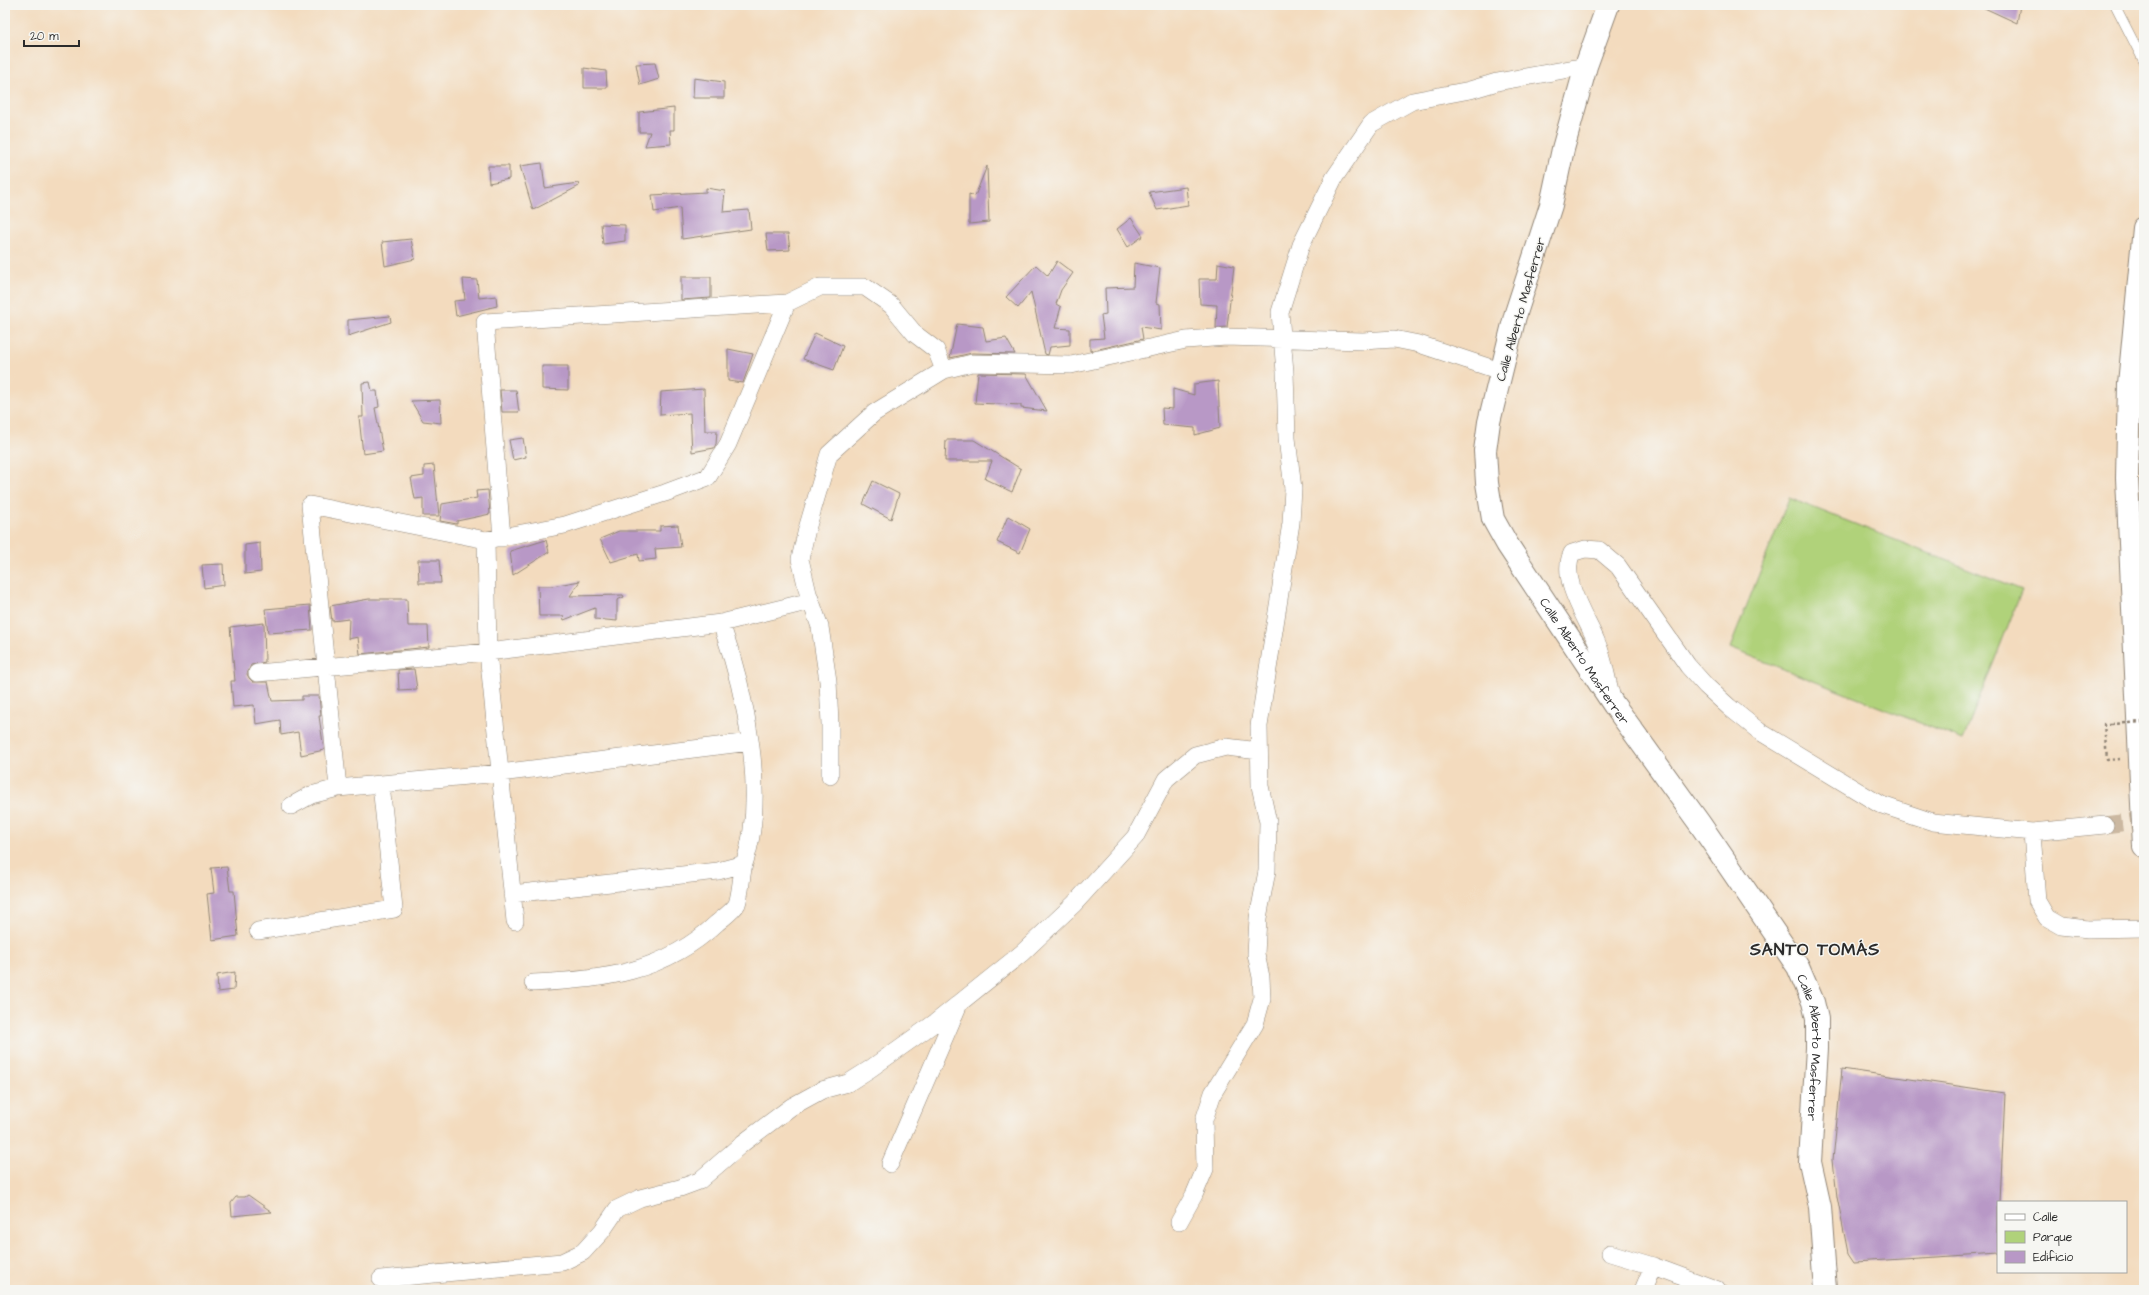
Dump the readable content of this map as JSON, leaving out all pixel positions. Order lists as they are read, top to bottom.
{
  "streets": {
    "main road": ["Calle Alberto Masferrer"]
  },
  "districts": ["SANTO TOMÁS"],
  "legend": ["Calle", "Parque", "Edificio"],
  "scale_bar": "20 m"
}
